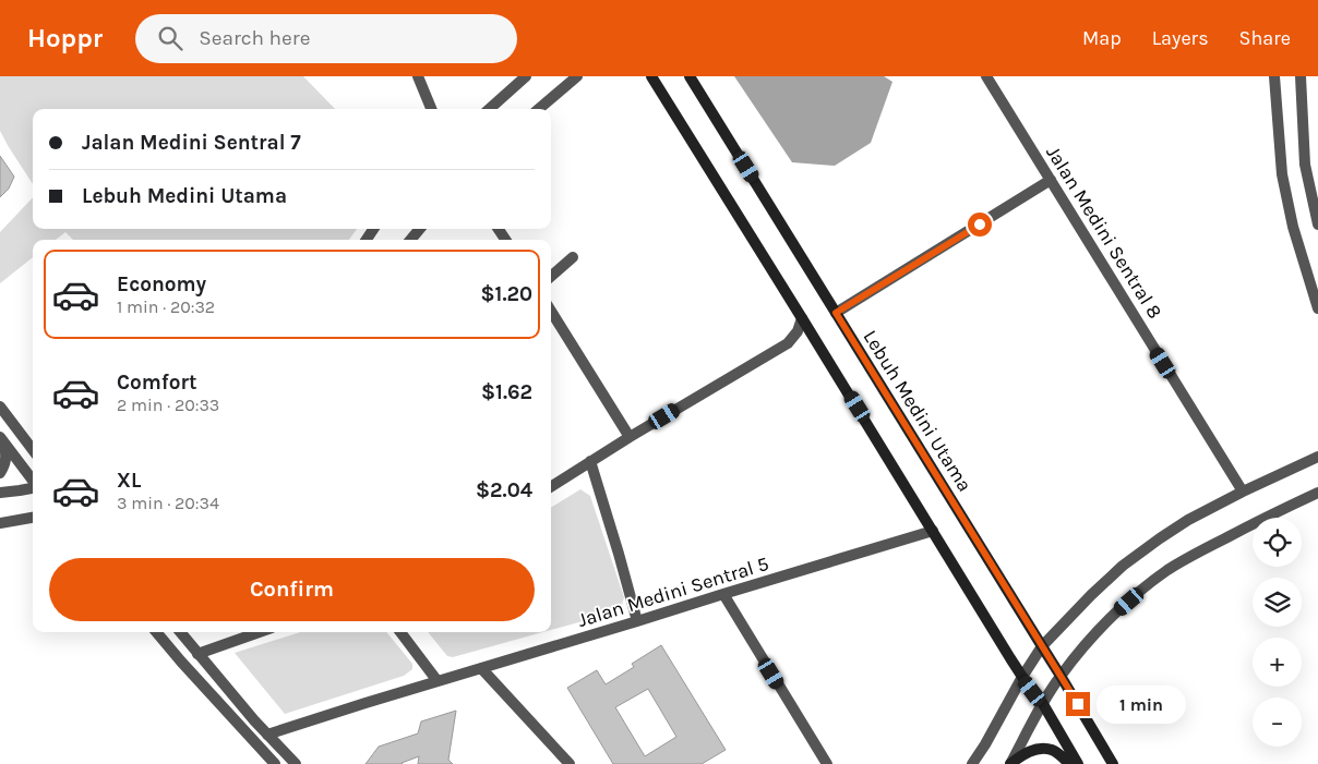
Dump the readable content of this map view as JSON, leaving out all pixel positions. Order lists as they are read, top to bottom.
{
  "streets": {
    "main road": ["Lebuh Medini Utama"],
    "street": ["Jalan Medini Sentral 8", "Jalan Medini Sentral 5"]
  },
  "page": {
    "header": "Hoppr",
    "search": "Search here",
    "nav": ["Map", "Layers", "Share"],
    "banner": ["Jalan Medini Sentral 7", "Lebuh Medini Utama"],
    "list": [
      {
        "name": "Economy",
        "note": "1 min · 20:32",
        "value": "$1.20"
      },
      {
        "name": "Comfort",
        "note": "2 min · 20:33",
        "value": "$1.62"
      },
      {
        "name": "XL",
        "note": "3 min · 20:34",
        "value": "$2.04"
      }
    ],
    "map_buttons": ["+", "−"],
    "buttons": "Confirm",
    "bubble": "1 min"
  }
}
